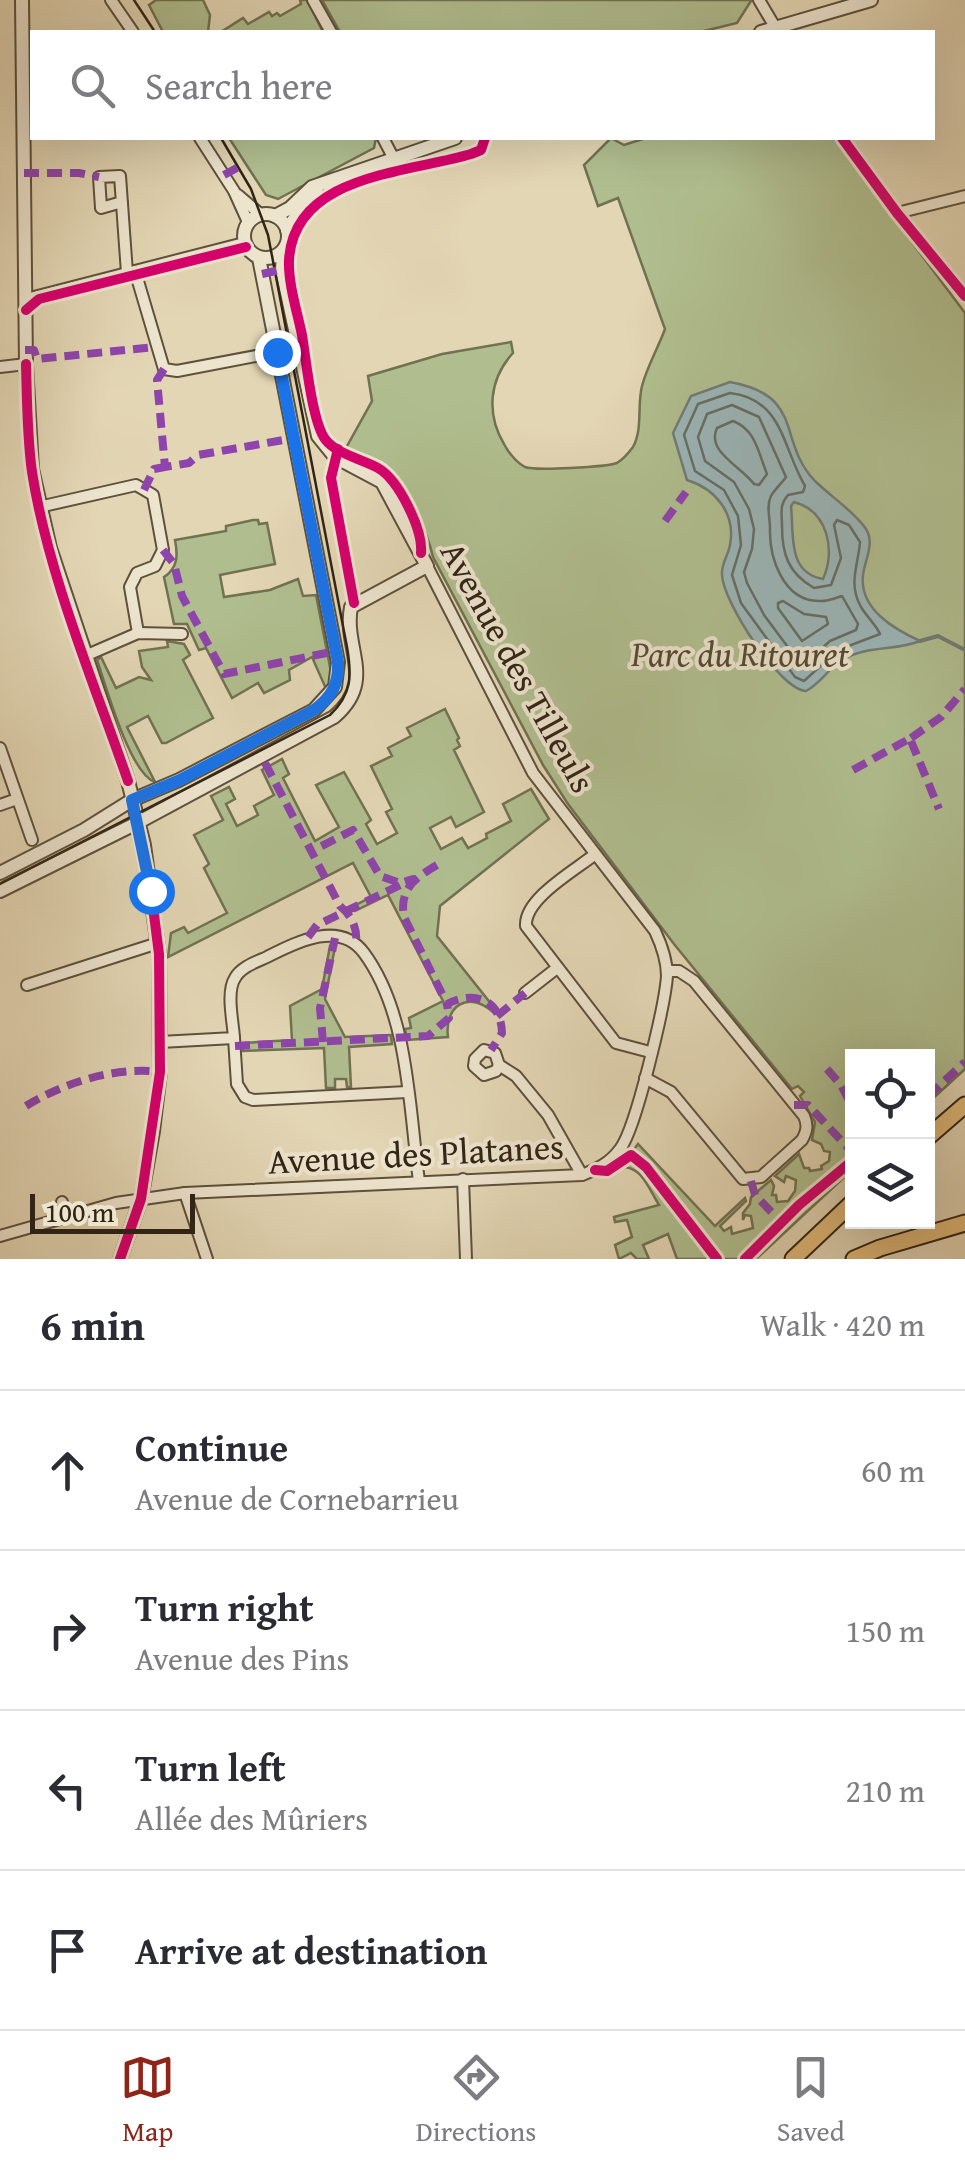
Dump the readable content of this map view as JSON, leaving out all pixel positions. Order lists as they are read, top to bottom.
{
  "streets": {
    "street": ["Avenue des Tilleuls", "Avenue des Platanes"]
  },
  "crossings": [
    ["Avenue des Tilleuls", "Avenue des Platanes"]
  ],
  "parks": ["Parc du Ritouret"],
  "scale_bar": "100 m",
  "page": {
    "search": "Search here",
    "scale": "100 m",
    "heading": ["6 min", "Walk · 420 m"],
    "list": [
      ["Continue", "Avenue de Cornebarrieu", "60 m"],
      ["Turn right", "Avenue des Pins", "150 m"],
      ["Turn left", "Allée des Mûriers", "210 m"],
      "Arrive at destination"
    ],
    "nav": ["Map", "Directions", "Saved"]
  }
}
